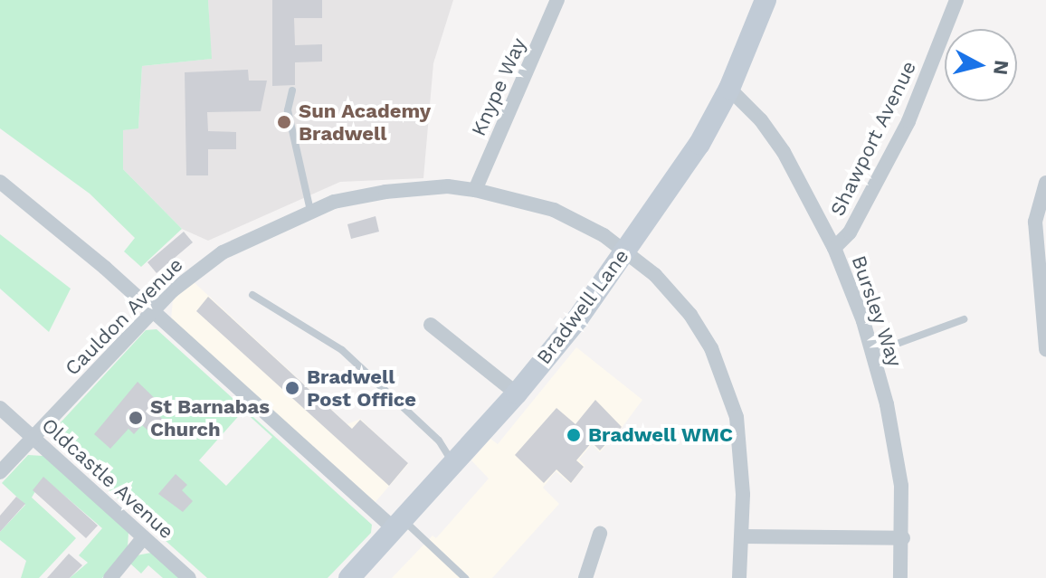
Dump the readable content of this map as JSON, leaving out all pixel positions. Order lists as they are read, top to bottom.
{
  "streets": {
    "street": [
      "Knype Way",
      "Shawport Avenue",
      "Bradwell Lane",
      "Bursley Way",
      "Cauldon Avenue",
      "Oldcastle Avenue"
    ]
  },
  "crossings": [
    ["Knype Way", "Cauldon Avenue"],
    ["Shawport Avenue", "Bursley Way"],
    ["Bradwell Lane", "Bursley Way"],
    ["Bradwell Lane", "Cauldon Avenue"],
    ["Cauldon Avenue", "Oldcastle Avenue"]
  ],
  "places": [
    "Sun Academy Bradwell",
    "Bradwell Post Office",
    "St Barnabas Church",
    "Bradwell WMC"
  ],
  "north": "right"
}
